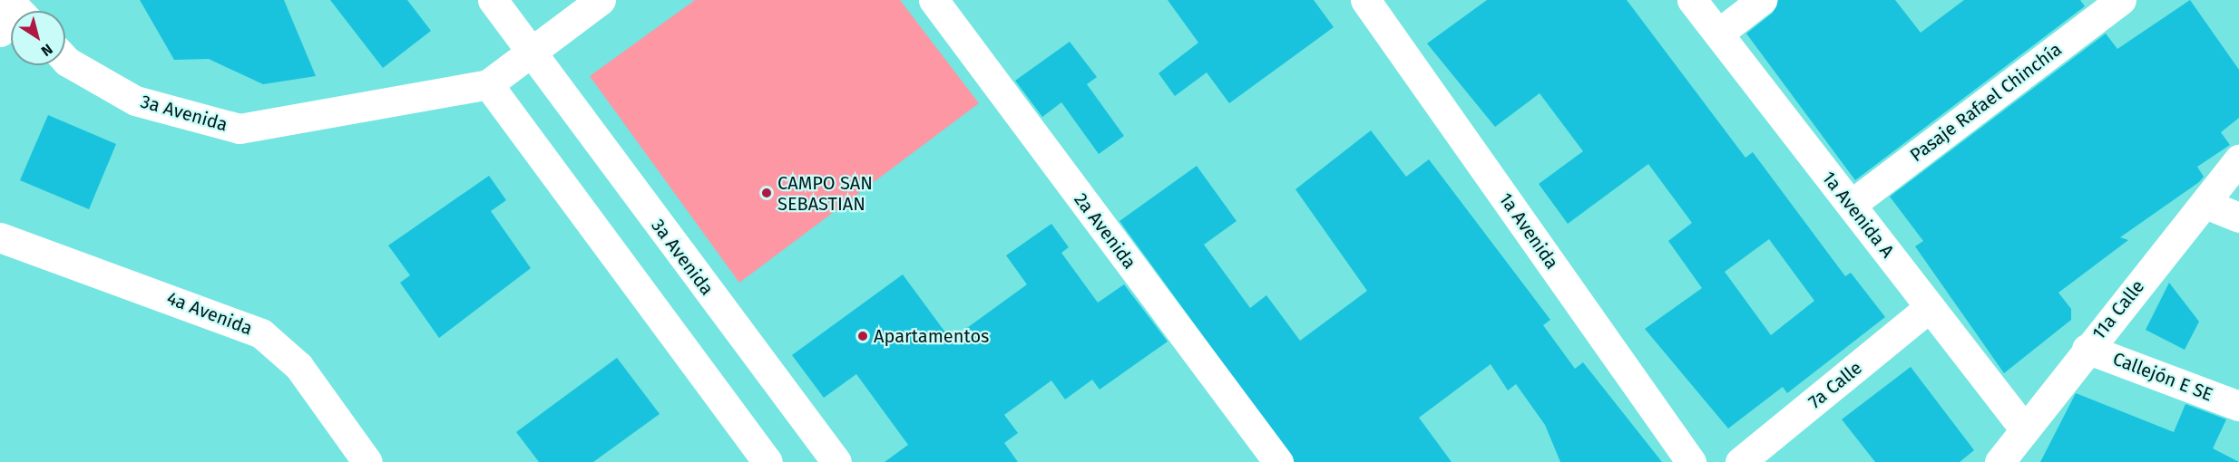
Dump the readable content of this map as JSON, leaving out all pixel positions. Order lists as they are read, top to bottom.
{
  "streets": {
    "street": [
      "Pasaje Rafael Chinchía",
      "3a Avenida",
      "1a Avenida A",
      "2a Avenida",
      "1a Avenida",
      "11a Calle",
      "4a Avenida",
      "Callejón E SE",
      "7a Calle"
    ]
  },
  "crossings": [
    ["Pasaje Rafael Chinchía", "1a Avenida A"],
    ["1a Avenida A", "11a Calle"],
    ["1a Avenida A", "7a Calle"],
    ["11a Calle", "Callejón E SE"]
  ],
  "places": ["CAMPO SAN SEBASTIAN", "Apartamentos"],
  "north": "bottom right"
}
